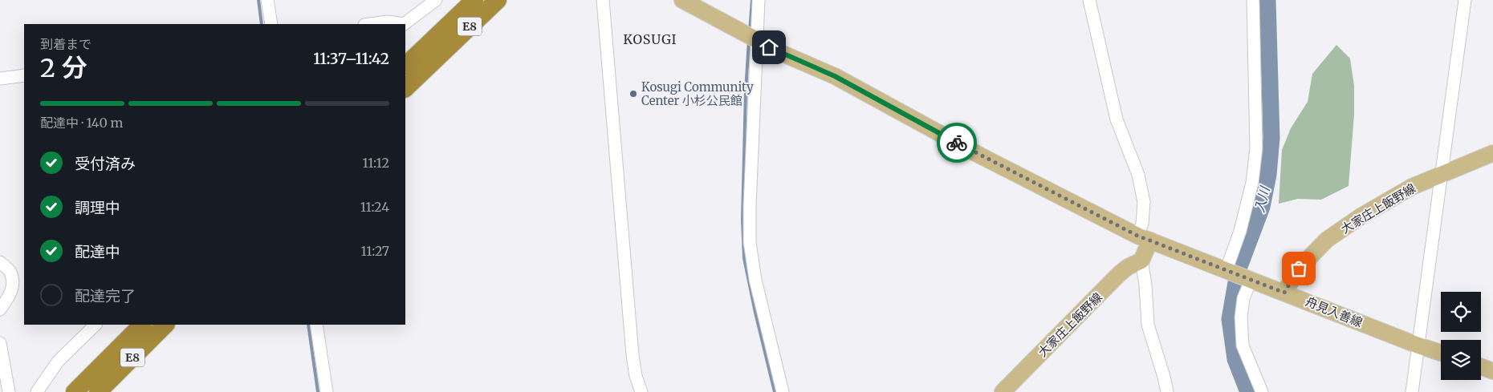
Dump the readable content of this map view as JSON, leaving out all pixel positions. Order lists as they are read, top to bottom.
{
  "streets": {
    "highway": ["E8"],
    "main road": ["大家庄上飯野線", "舟見入善線"]
  },
  "crossings": [
    ["大家庄上飯野線", "舟見入善線"]
  ],
  "districts": ["KOSUGI"],
  "water": ["入川"],
  "places": ["Kosugi Community Center 小杉公民館"],
  "page": {
    "heading": ["2 分", "到着まで", "11:37–11:42"],
    "bar": "配達中 · 140 m",
    "list": [
      ["受付済み", "11:12"],
      ["調理中", "11:24"],
      ["配達中", "11:27"],
      "配達完了"
    ]
  }
}
